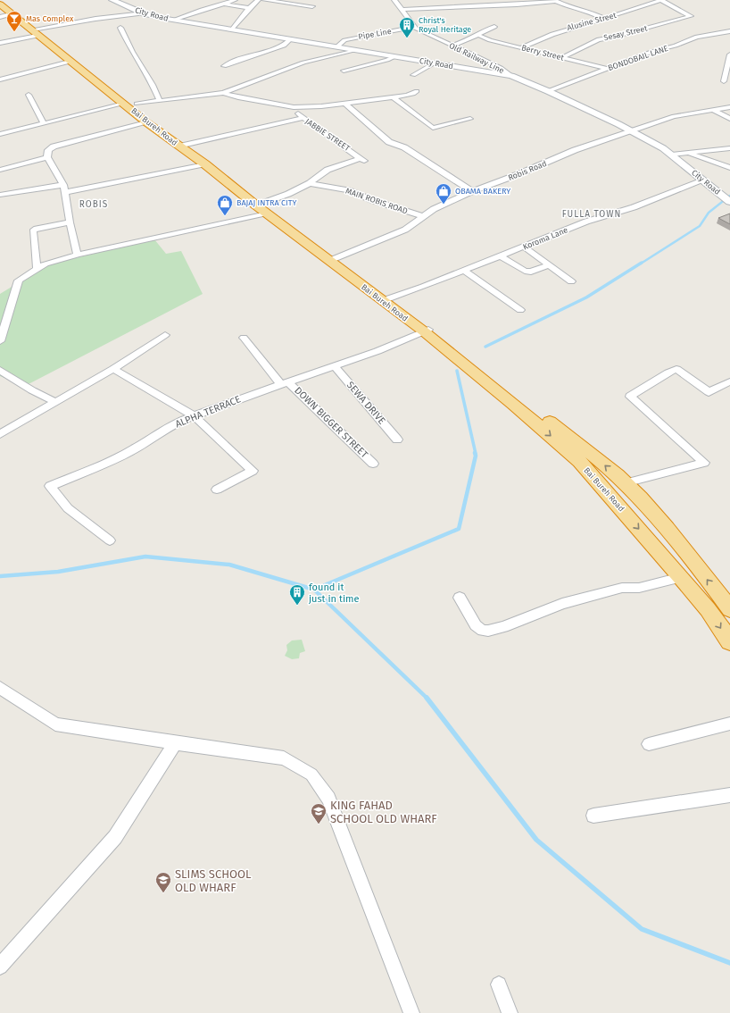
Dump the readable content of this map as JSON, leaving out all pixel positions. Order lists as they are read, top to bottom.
{
  "streets": {
    "highway": ["Bai Bureh Road"],
    "main road": ["City Road"],
    "street": [
      "Alusine Street",
      "Sesay Street",
      "Pipe Line",
      "Berry Street",
      "Old Railway Line",
      "BONDOBAIL LANE",
      "JABBIE STREET",
      "Robis Road",
      "MAIN ROBIS ROAD",
      "Koroma Lane",
      "SEWA DRIVE",
      "ALPHA TERRACE",
      "DOWN BIGGER STREET"
    ]
  },
  "crossings": [
    ["City Road", "Pipe Line"],
    ["City Road", "Old Railway Line"],
    ["City Road", "BONDOBAIL LANE"],
    ["City Road", "Robis Road"],
    ["City Road", "Koroma Lane"],
    ["Alusine Street", "Sesay Street"],
    ["Alusine Street", "Berry Street"],
    ["Sesay Street", "Berry Street"],
    ["Pipe Line", "Old Railway Line"],
    ["Berry Street", "BONDOBAIL LANE"],
    ["Bai Bureh Road", "Robis Road"],
    ["Bai Bureh Road", "Koroma Lane"],
    ["Bai Bureh Road", "ALPHA TERRACE"],
    ["JABBIE STREET", "MAIN ROBIS ROAD"],
    ["Robis Road", "MAIN ROBIS ROAD"],
    ["SEWA DRIVE", "ALPHA TERRACE"],
    ["ALPHA TERRACE", "DOWN BIGGER STREET"]
  ],
  "districts": ["ROBIS", "FULLA TOWN"],
  "places": {
    "bar": ["Mas Complex"],
    "building": ["Christ's Royal Heritage", "found it just in time"],
    "shop": ["OBAMA BAKERY", "BAJAJ INTRA CITY"],
    "school or university": ["KING FAHAD SCHOOL OLD WHARF", "SLIMS SCHOOL OLD WHARF"]
  }
}
